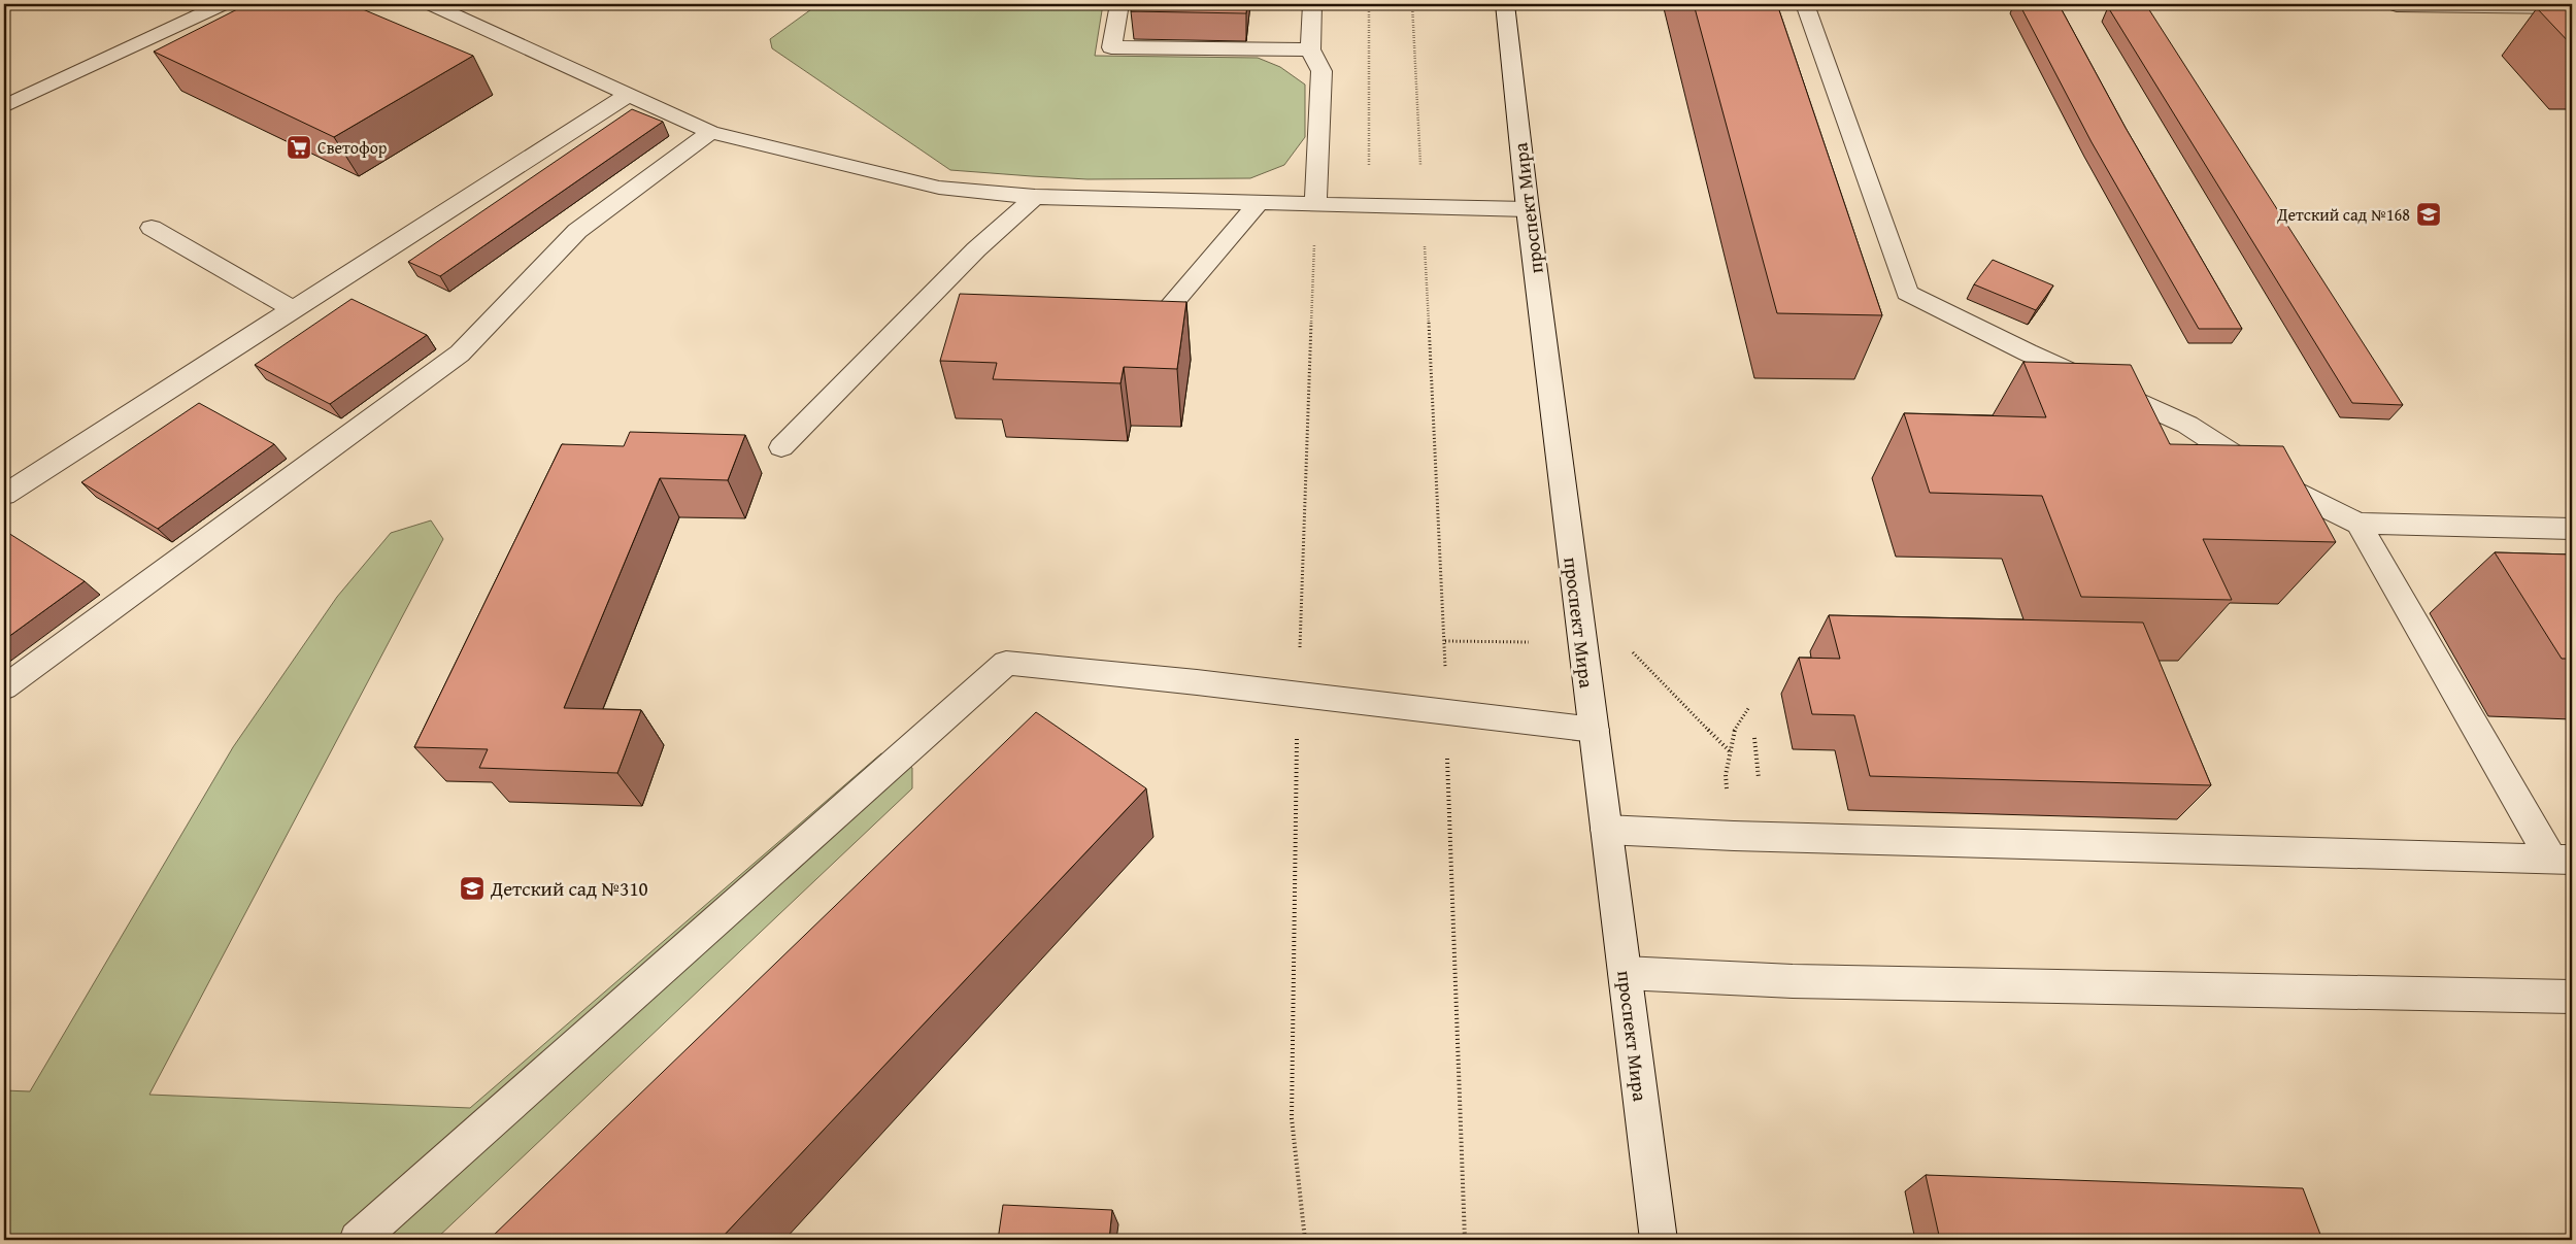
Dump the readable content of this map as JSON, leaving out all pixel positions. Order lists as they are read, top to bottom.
{
  "streets": {
    "main road": ["проспект Мира"]
  },
  "places": {
    "supermarket": ["Светофор"],
    "school or university": ["Детский сад №168", "Детский сад №310"]
  }
}
